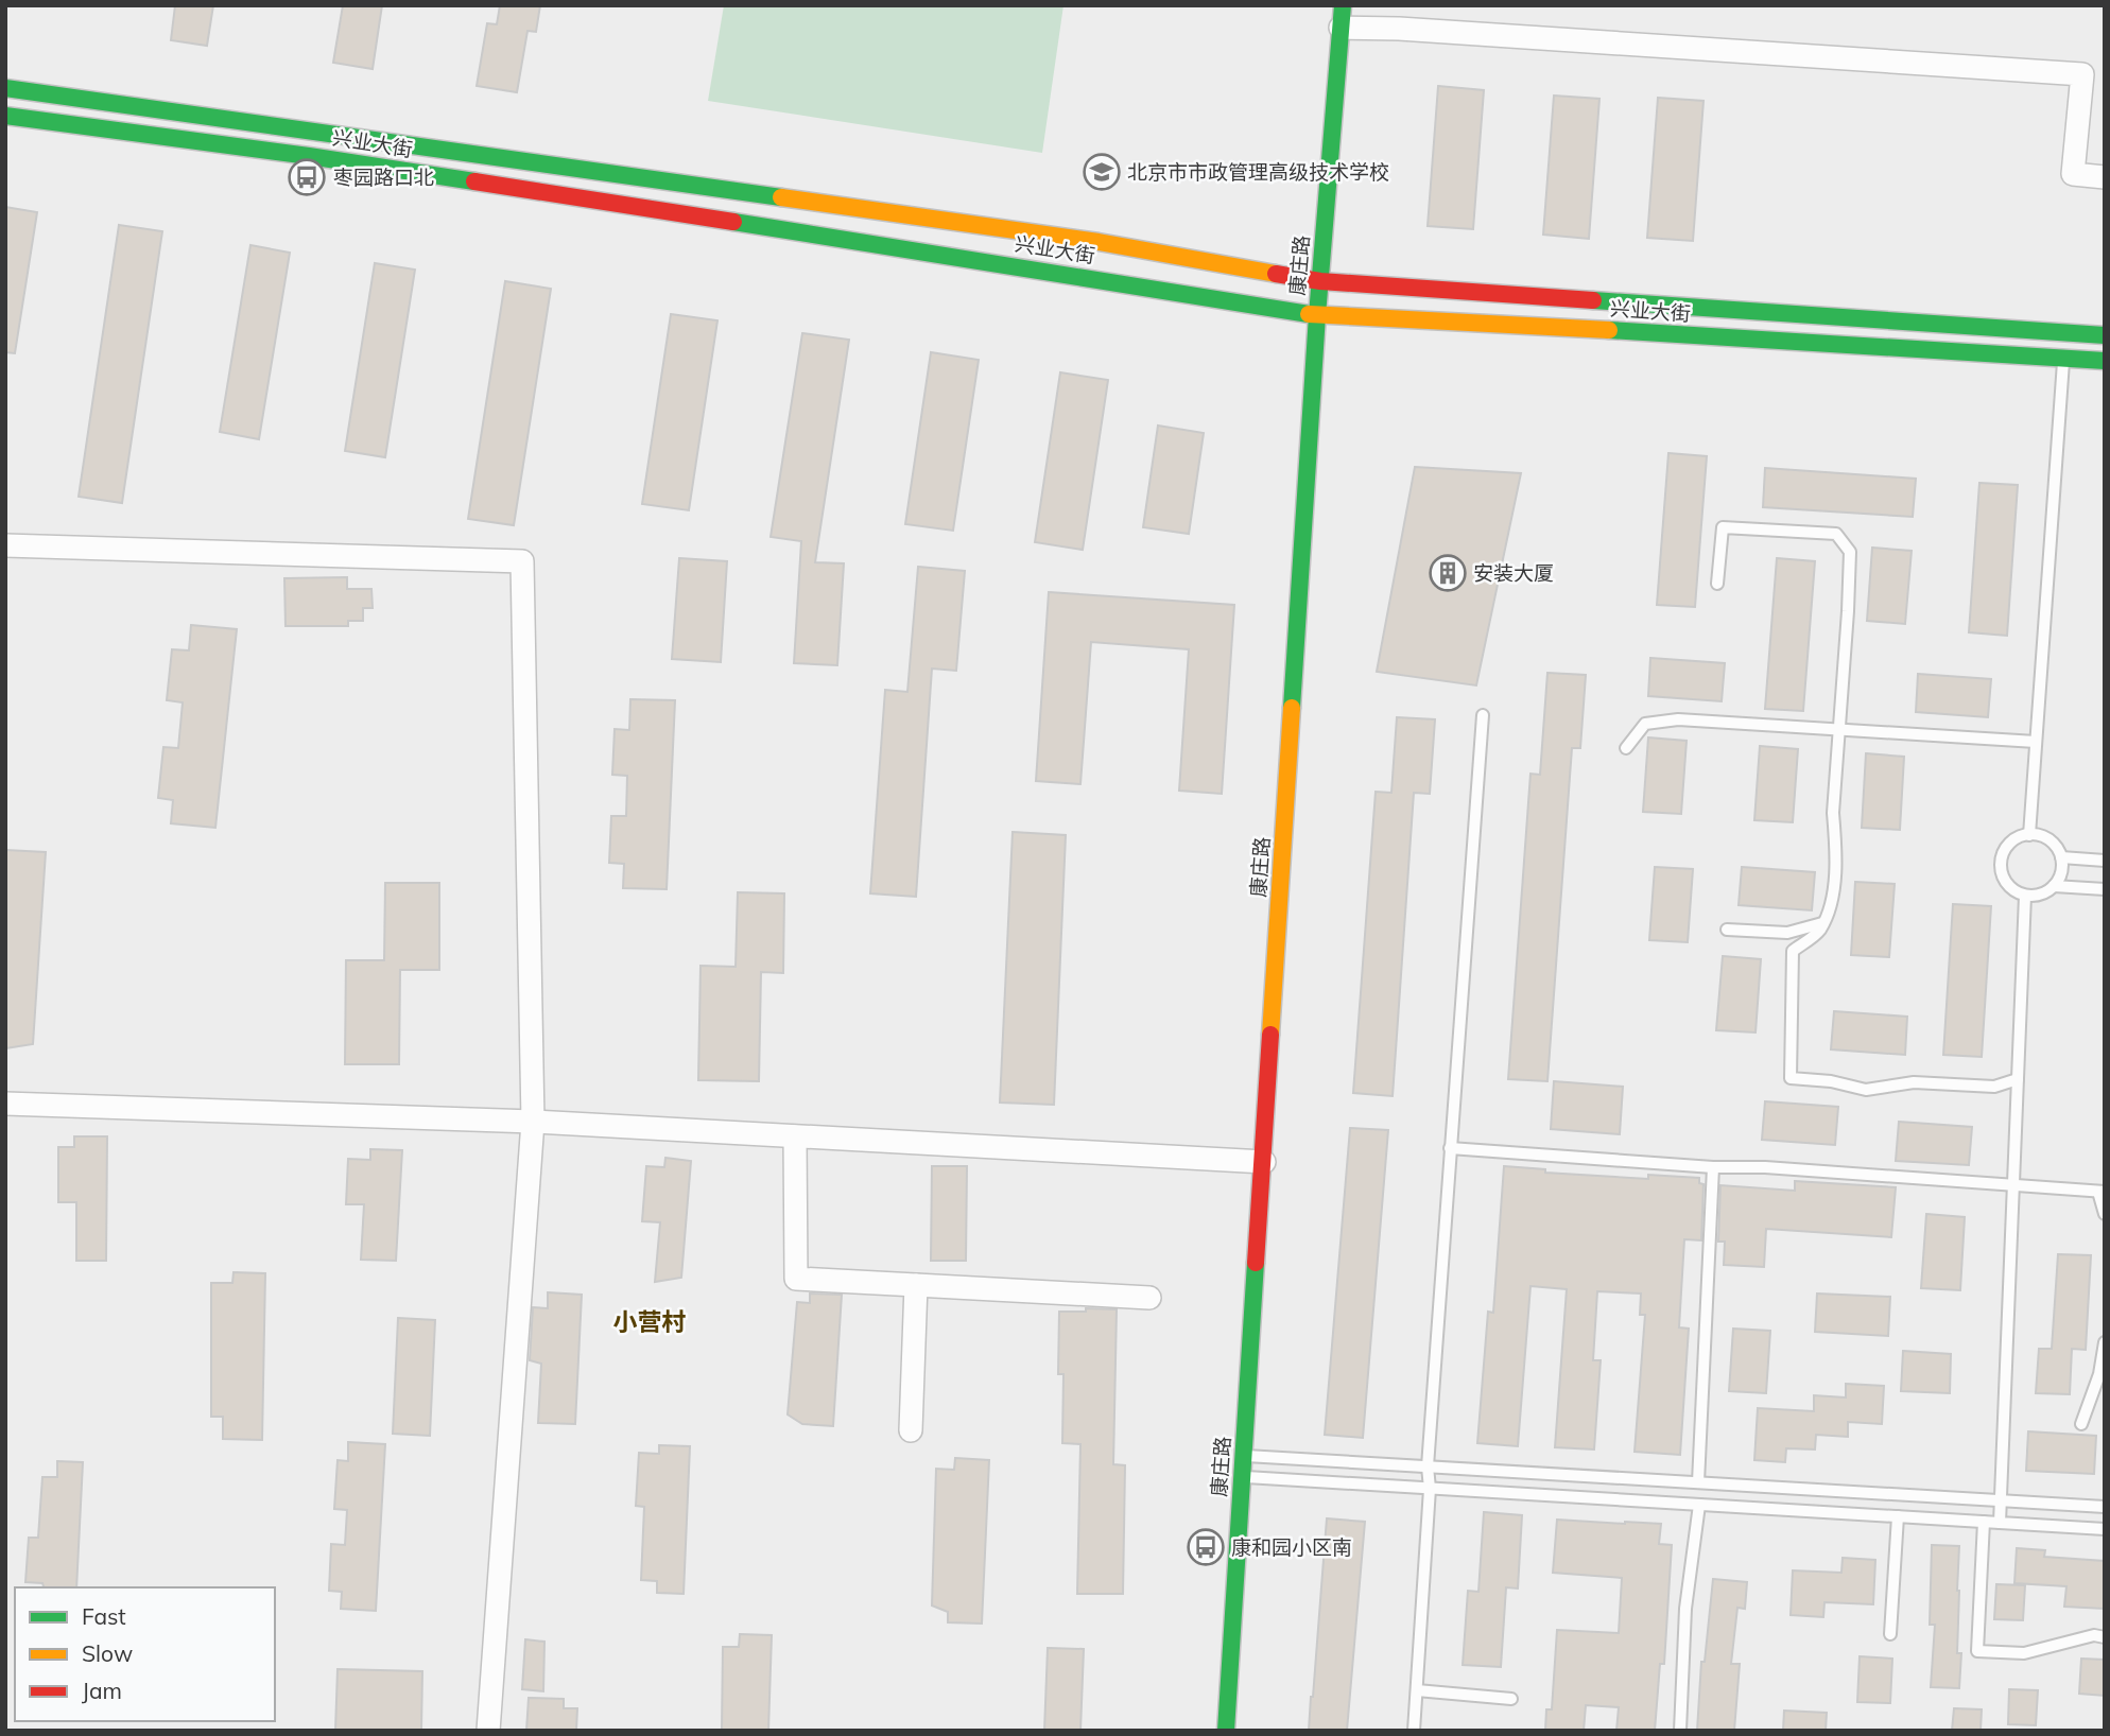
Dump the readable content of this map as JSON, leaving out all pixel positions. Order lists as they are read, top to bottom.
{
  "streets": {
    "main road": ["兴业大街", "康庄路"]
  },
  "crossings": [
    ["兴业大街", "康庄路"]
  ],
  "districts": ["小营村"],
  "places": {
    "school or university": ["北京市市政管理高级技术学校"],
    "bus stop": ["枣园路口北", "康和园小区南"],
    "building": ["安装大厦"]
  },
  "legend": ["Fast", "Slow", "Jam"]
}
